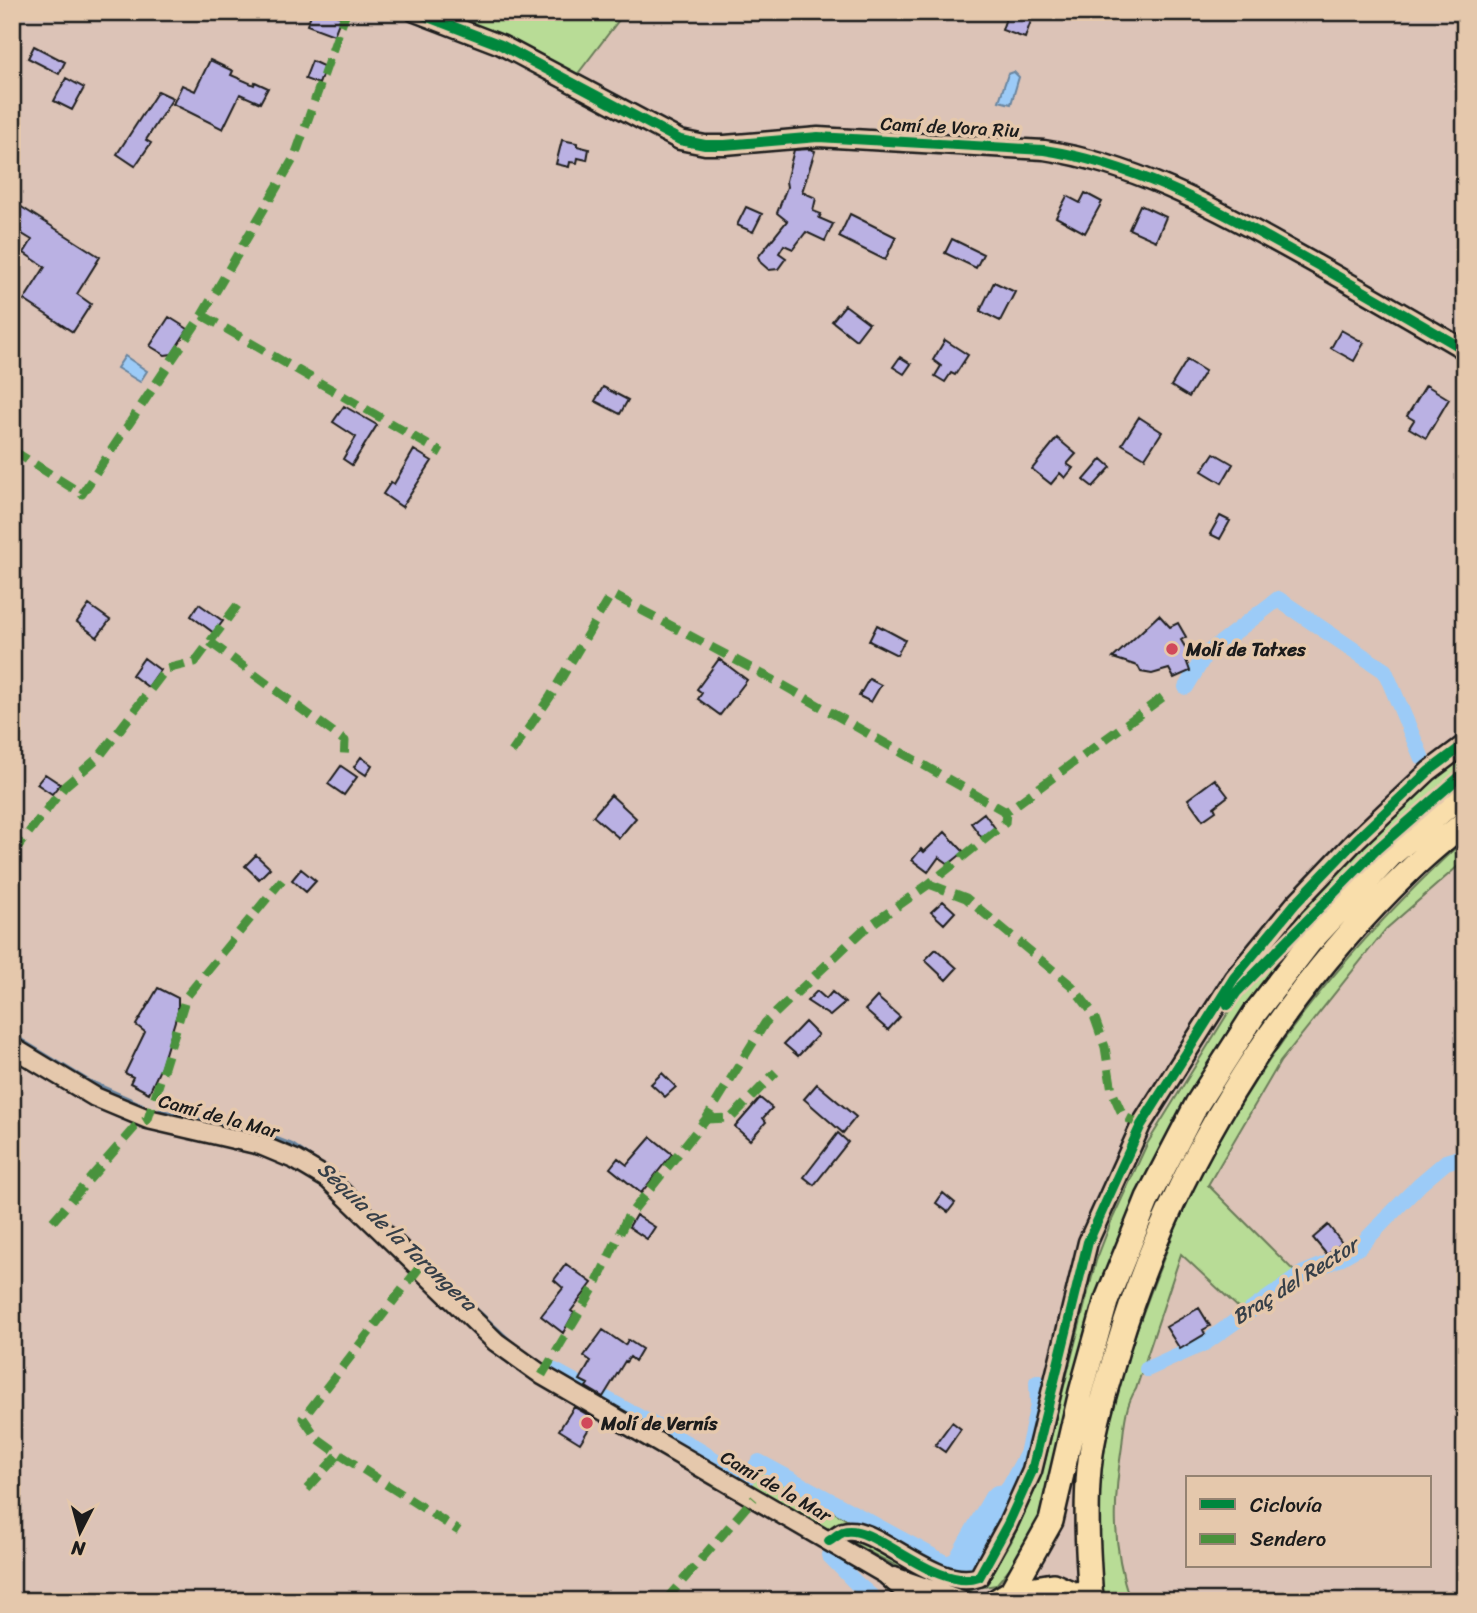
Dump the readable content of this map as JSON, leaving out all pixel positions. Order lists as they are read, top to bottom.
{
  "streets": {
    "street": ["Camí de Vora Riu", "Camí de la Mar"]
  },
  "water": ["Séquia de la Tarongera", "Braç del Rector"],
  "places": ["Molí de Tatxes", "Molí de Vernís"],
  "legend": ["Ciclovía", "Sendero"],
  "north": "bottom"
}
